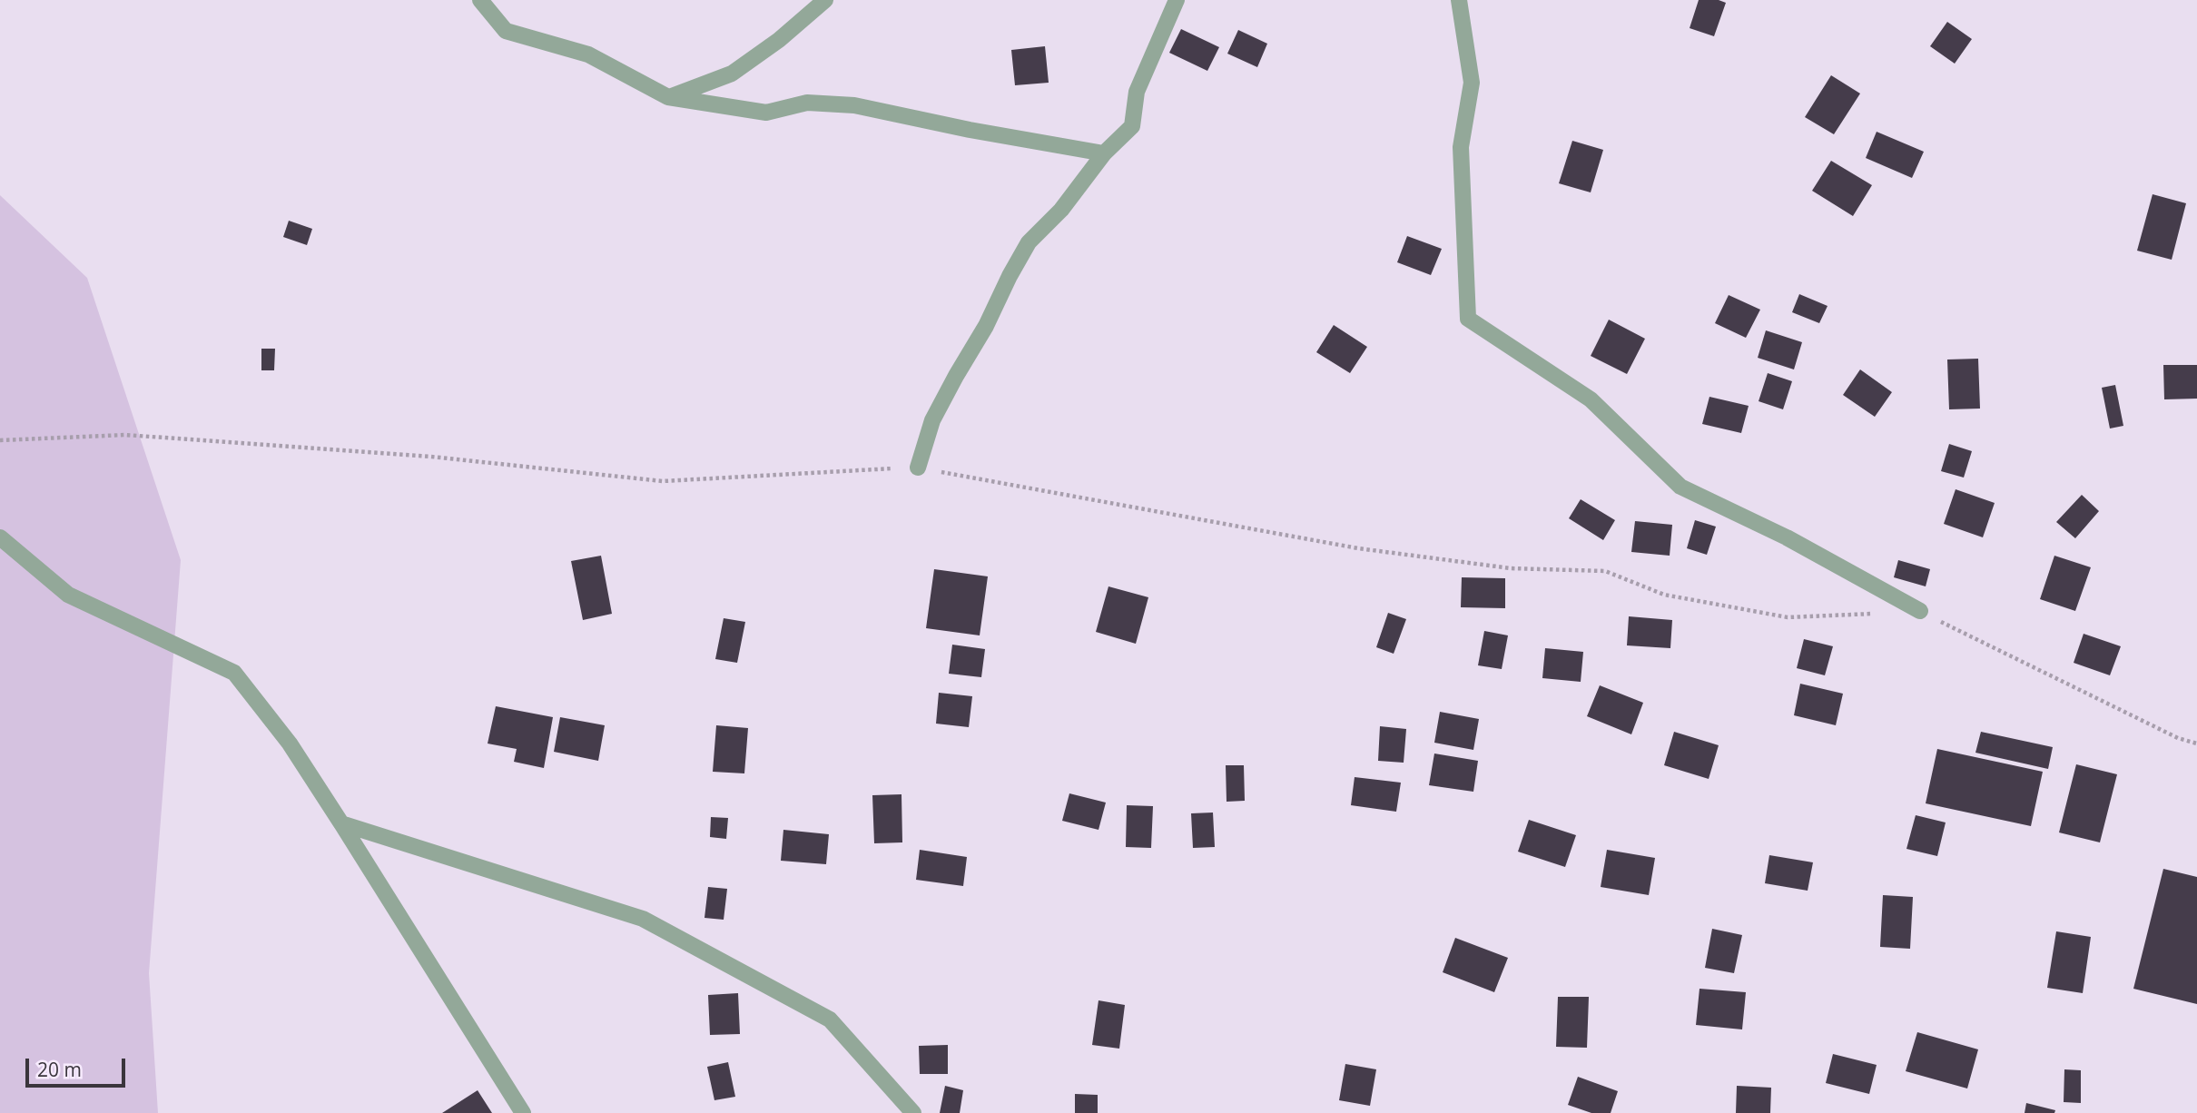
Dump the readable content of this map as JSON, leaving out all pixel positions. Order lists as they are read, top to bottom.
{
  "scale_bar": "20 m"
}
